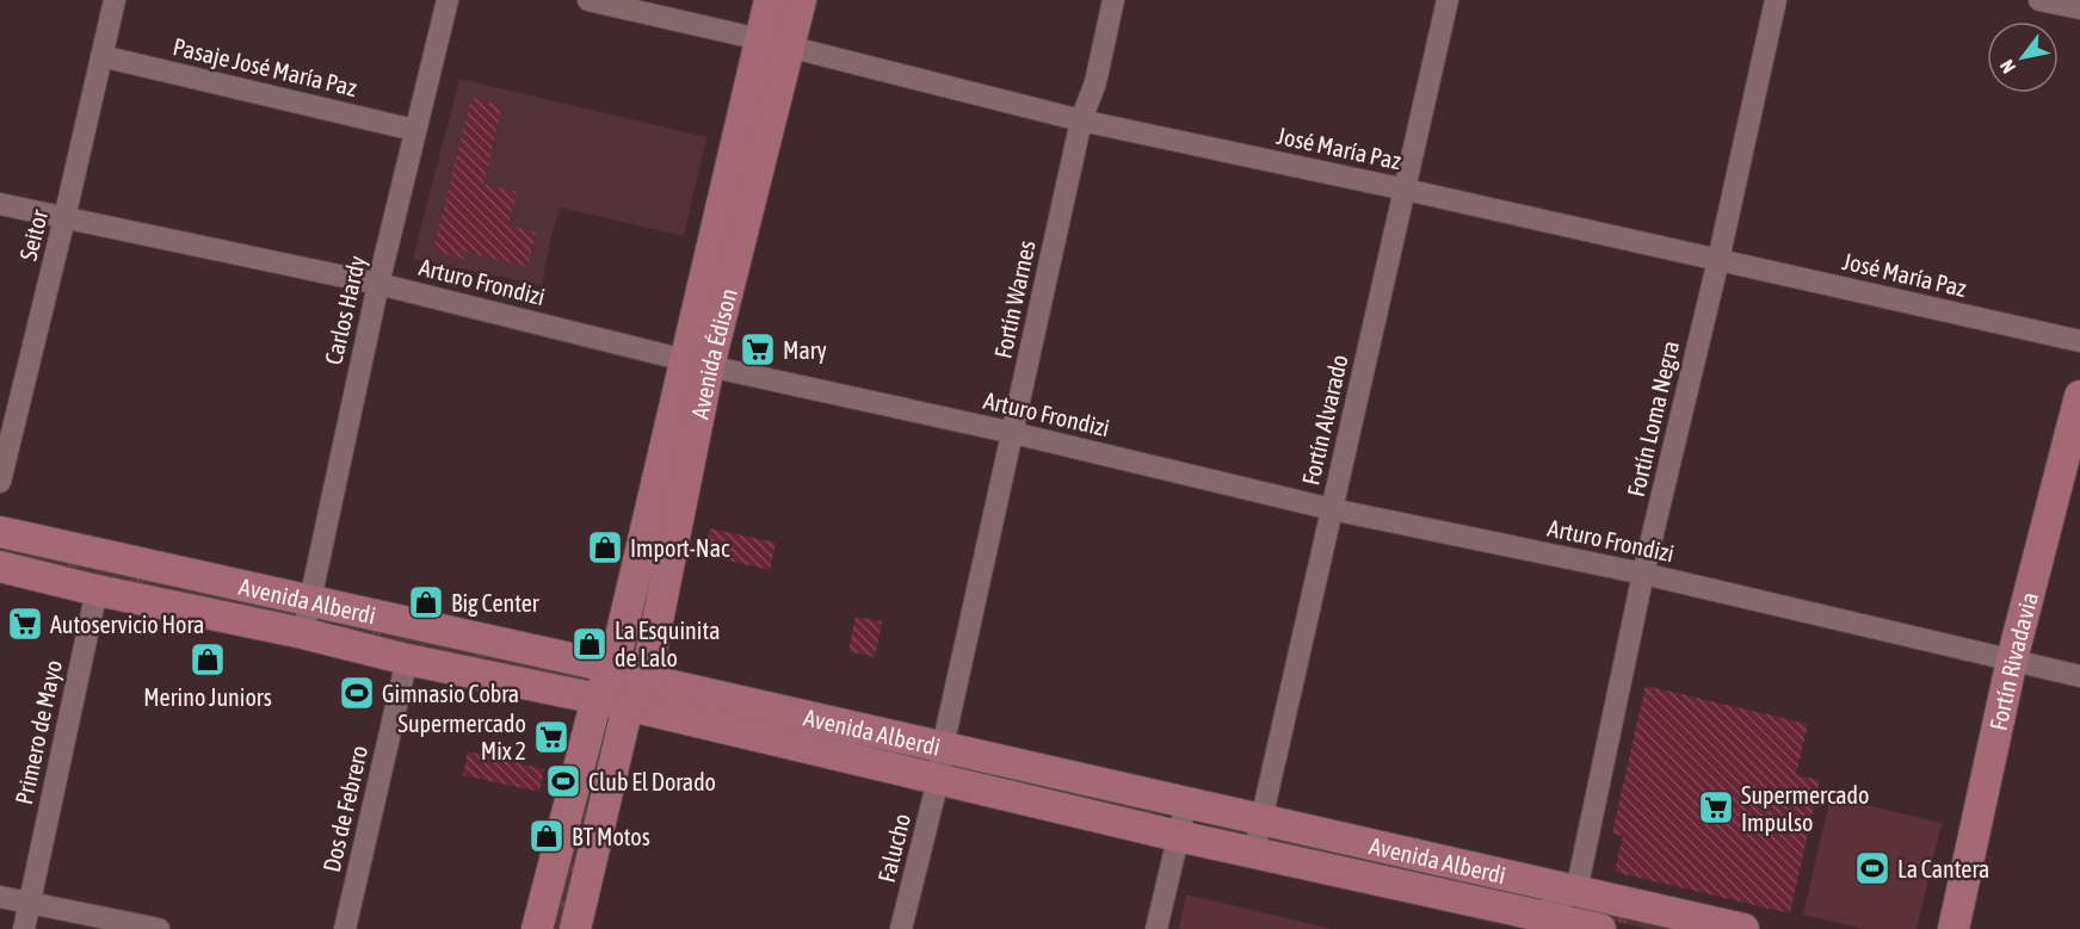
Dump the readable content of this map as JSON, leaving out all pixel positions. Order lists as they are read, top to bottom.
{
  "streets": {
    "main road": ["Avenida Édison", "Avenida Alberdi", "Fortín Rivadavia"],
    "street": [
      "Pasaje José María Paz",
      "José María Paz",
      "Seitor",
      "Arturo Frondizi",
      "Fortín Warnes",
      "Carlos Hardy",
      "Fortín Loma Negra",
      "Fortín Alvarado",
      "Primero de Mayo",
      "Dos de Febrero",
      "Falucho"
    ]
  },
  "crossings": [
    ["Pasaje José María Paz", "Seitor"],
    ["Pasaje José María Paz", "Carlos Hardy"],
    ["José María Paz", "Fortín Warnes"],
    ["José María Paz", "Avenida Édison"],
    ["José María Paz", "Fortín Loma Negra"],
    ["José María Paz", "Fortín Alvarado"],
    ["Seitor", "Arturo Frondizi"],
    ["Arturo Frondizi", "Fortín Warnes"],
    ["Arturo Frondizi", "Carlos Hardy"],
    ["Arturo Frondizi", "Avenida Édison"],
    ["Arturo Frondizi", "Fortín Loma Negra"],
    ["Arturo Frondizi", "Fortín Alvarado"],
    ["Arturo Frondizi", "Fortín Rivadavia"],
    ["Fortín Warnes", "Avenida Alberdi"],
    ["Fortín Warnes", "Falucho"],
    ["Carlos Hardy", "Avenida Alberdi"],
    ["Avenida Édison", "Avenida Alberdi"],
    ["Fortín Loma Negra", "Avenida Alberdi"],
    ["Fortín Alvarado", "Avenida Alberdi"],
    ["Avenida Alberdi", "Primero de Mayo"],
    ["Avenida Alberdi", "Dos de Febrero"],
    ["Avenida Alberdi", "Falucho"]
  ],
  "places": {
    "supermarket": [
      "Mary",
      "Autoservicio Hora",
      "Supermercado Mix 2",
      "Supermercado Impulso"
    ],
    "shop": [
      "Import-Nac",
      "Big Center",
      "La Esquinita de Lalo",
      "Merino Juniors",
      "BT Motos"
    ],
    "sports": ["Gimnasio Cobra", "Club El Dorado", "La Cantera"]
  },
  "north": "bottom left"
}
